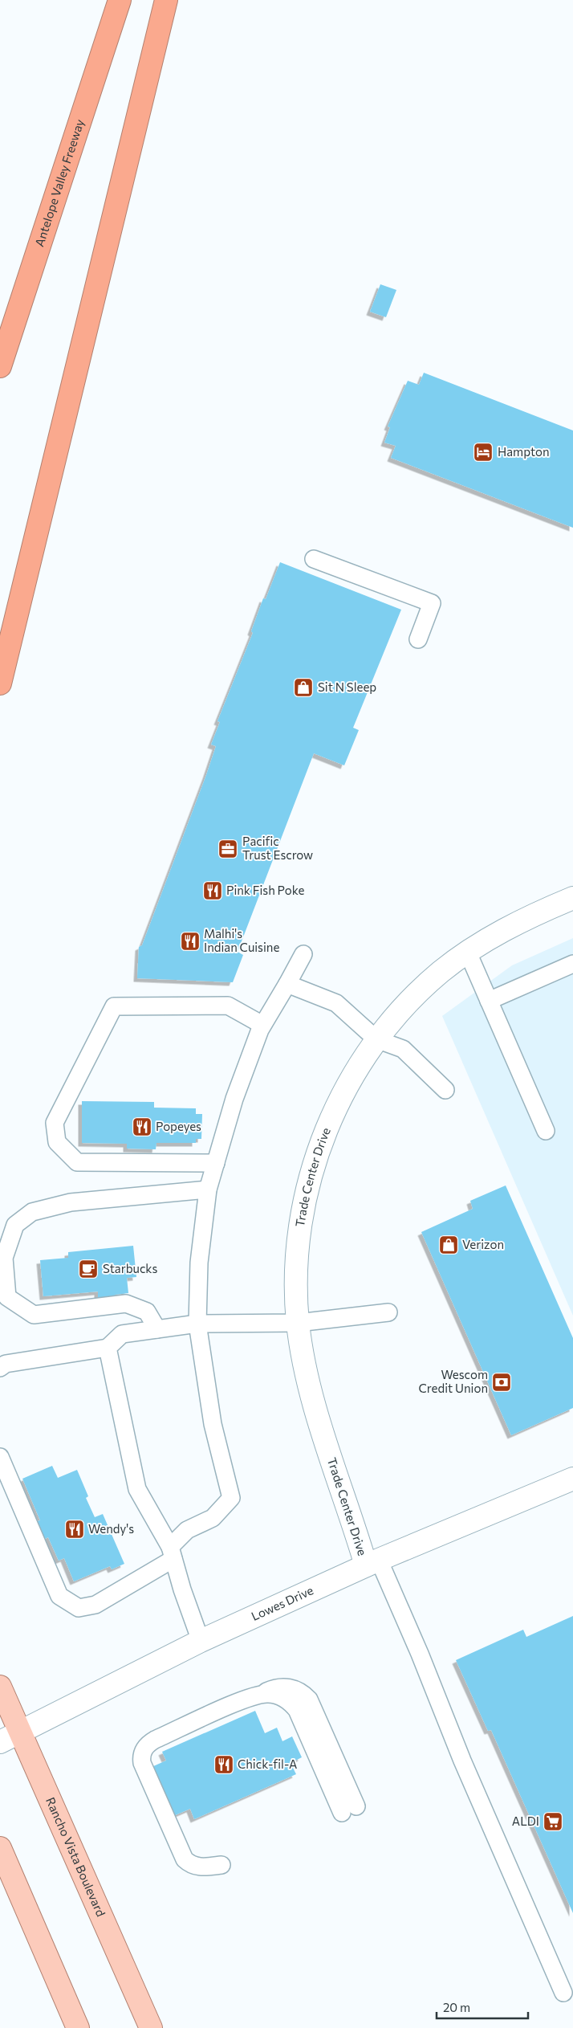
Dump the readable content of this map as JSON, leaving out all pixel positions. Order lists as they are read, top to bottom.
{
  "streets": {
    "highway": ["Antelope Valley Freeway"],
    "main road": ["Rancho Vista Boulevard"],
    "street": ["Trade Center Drive", "Lowes Drive"]
  },
  "crossings": [
    ["Trade Center Drive", "Lowes Drive"],
    ["Lowes Drive", "Rancho Vista Boulevard"]
  ],
  "places": {
    "hotel": ["Hampton"],
    "shop": ["Sit N Sleep", "Verizon"],
    "office": ["Pacific Trust Escrow"],
    "restaurant": [
      "Pink Fish Poke",
      "Malhi's Indian Cuisine",
      "Popeyes",
      "Wendy's",
      "Chick-fil-A"
    ],
    "cafe": ["Starbucks"],
    "bank": ["Wescom Credit Union"],
    "supermarket": ["ALDI"]
  },
  "scale_bar": "20 m"
}
